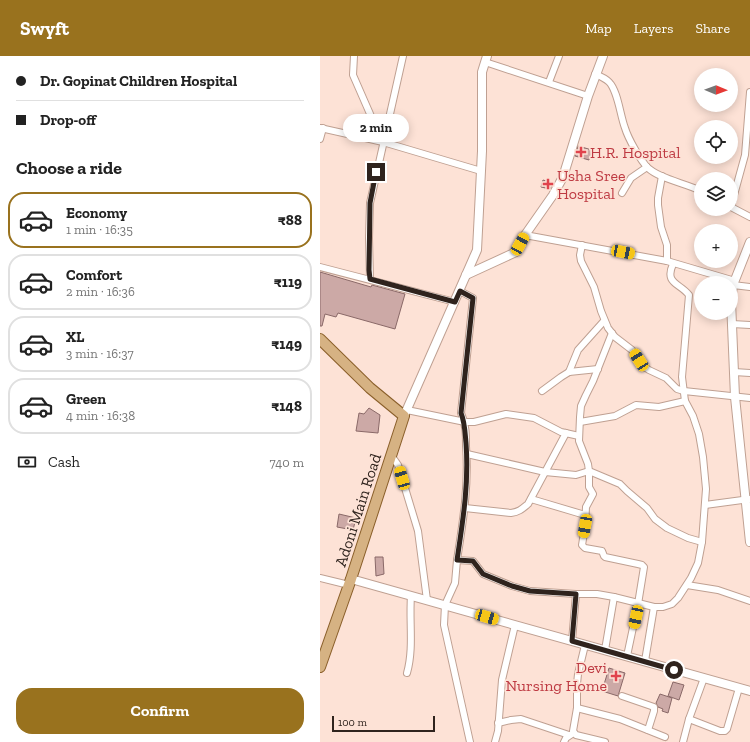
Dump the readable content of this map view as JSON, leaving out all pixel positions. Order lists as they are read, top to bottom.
{
  "streets": {
    "main road": ["Adoni Main Road"]
  },
  "places": {
    "health": ["H.R. Hospital", "Usha Sree Hospital", "Devi Nursing Home"]
  },
  "scale_bar": "100 m",
  "north": "right",
  "page": {
    "header": "Swyft",
    "nav": ["Map", "Layers", "Share"],
    "banner": ["Dr. Gopinat Children Hospital", "Drop-off"],
    "map_buttons": ["+", "−"],
    "bubble": "2 min",
    "heading": "Choose a ride",
    "list": [
      {
        "name": "Economy",
        "note": "1 min · 16:35",
        "value": "₹88"
      },
      {
        "name": "Comfort",
        "note": "2 min · 16:36",
        "value": "₹119"
      },
      {
        "name": "XL",
        "note": "3 min · 16:37",
        "value": "₹149"
      },
      {
        "name": "Green",
        "note": "4 min · 16:38",
        "value": "₹148"
      }
    ],
    "pay": ["Cash", "740 m"],
    "buttons": "Confirm",
    "scale": "100 m"
  }
}
